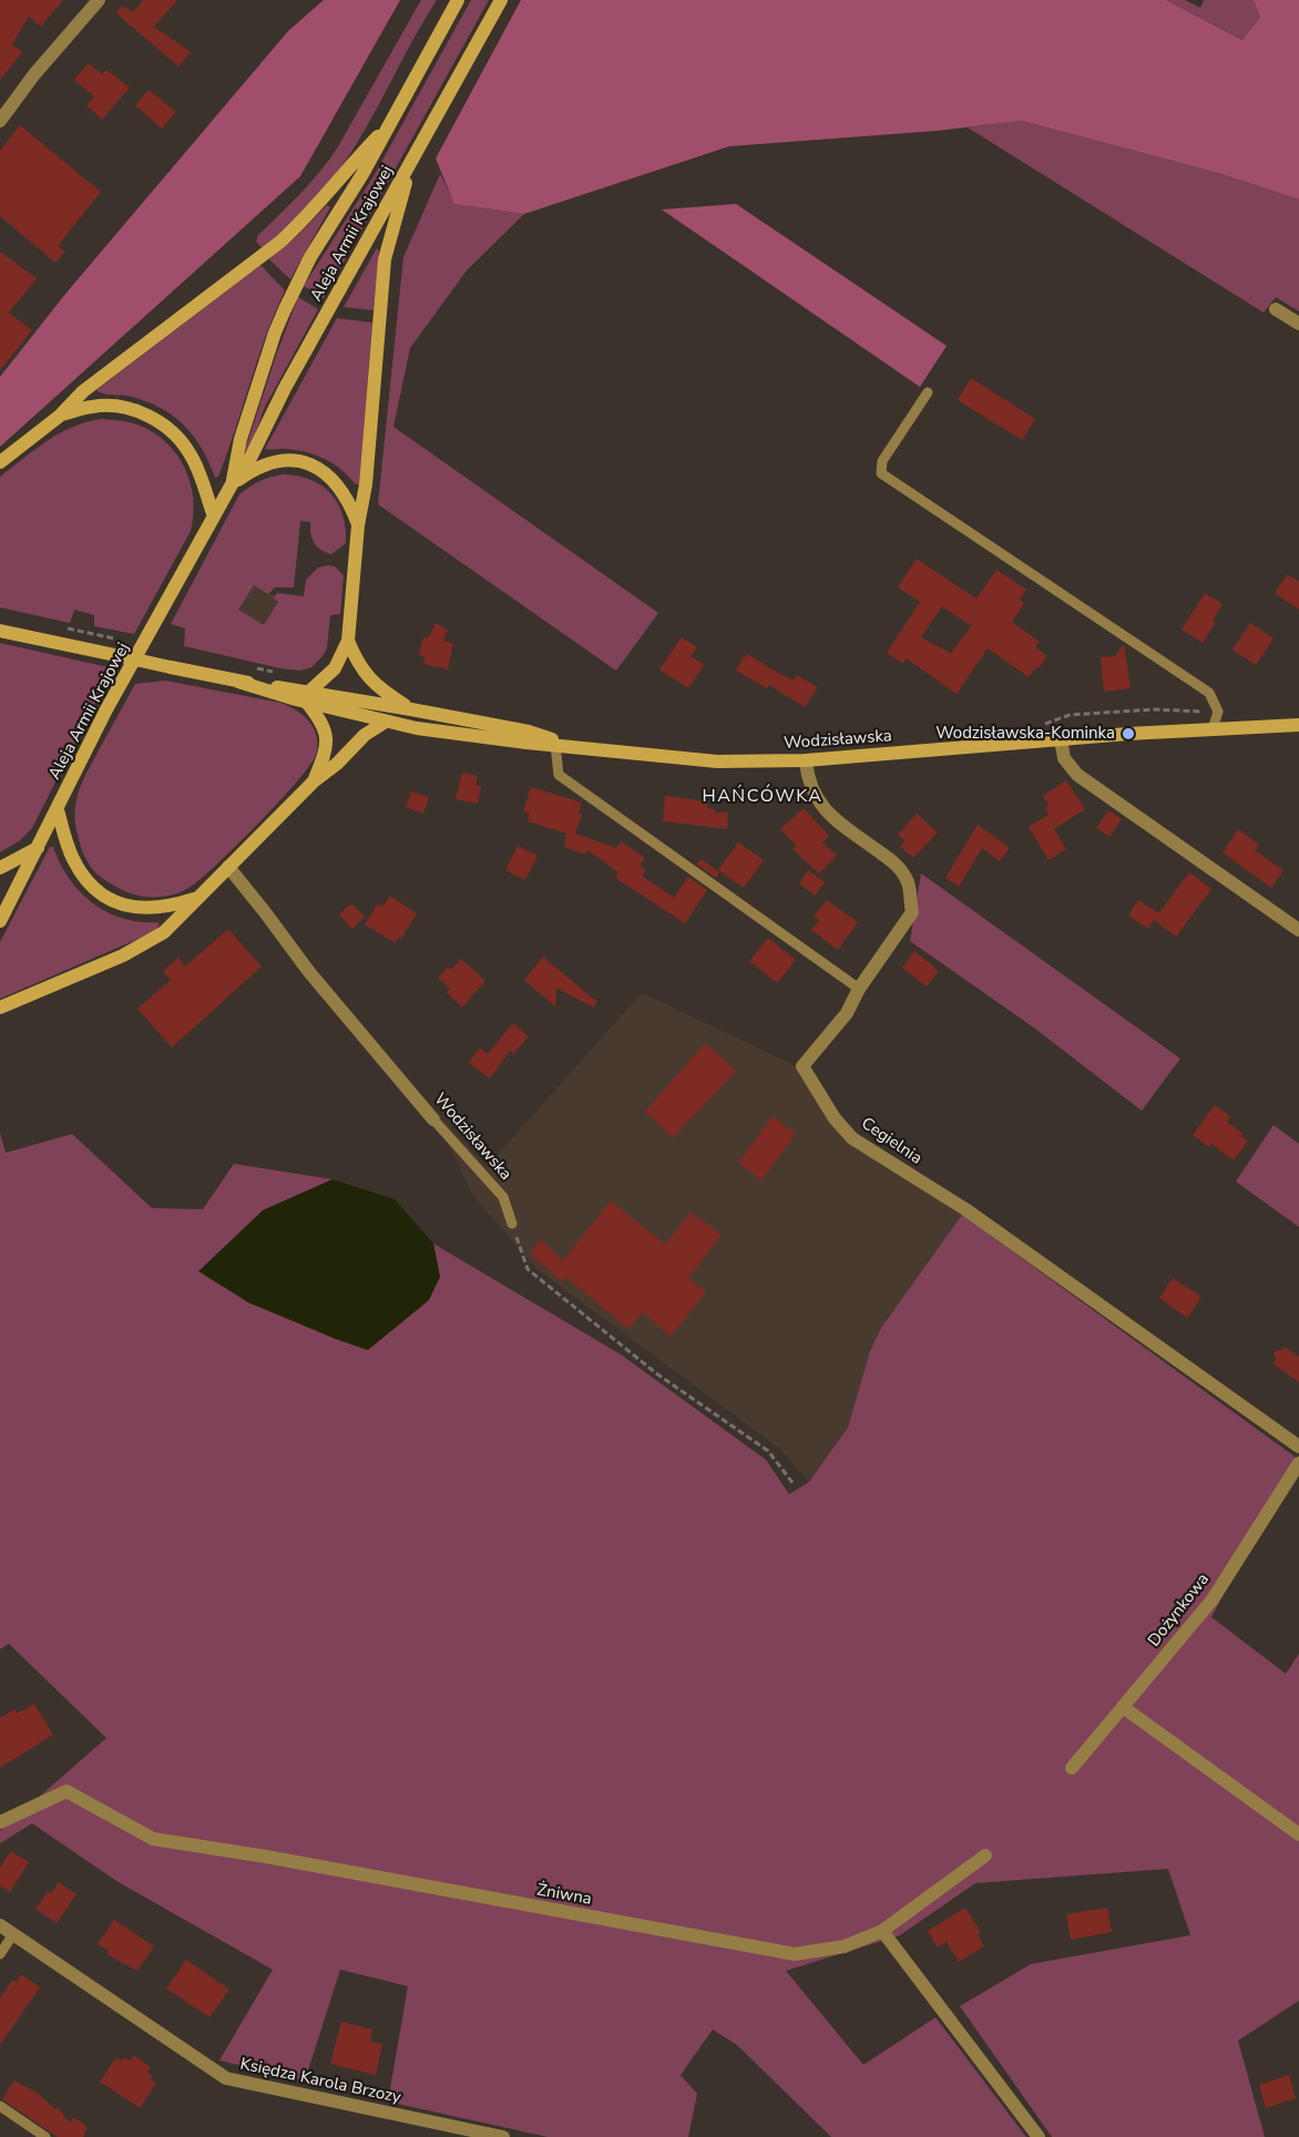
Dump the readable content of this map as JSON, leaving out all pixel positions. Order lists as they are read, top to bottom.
{
  "streets": {
    "main road": ["Aleja Armii Krajowej", "Wodzisławska"],
    "street": [
      "Cegielnia",
      "Dożynkowa",
      "Żniwna",
      "Księdza Karola Brzozy"
    ]
  },
  "crossings": [
    ["Wodzisławska", "Cegielnia"]
  ],
  "districts": ["HAŃCÓWKA"],
  "places": ["Wodzisławska-Kominka"]
}
